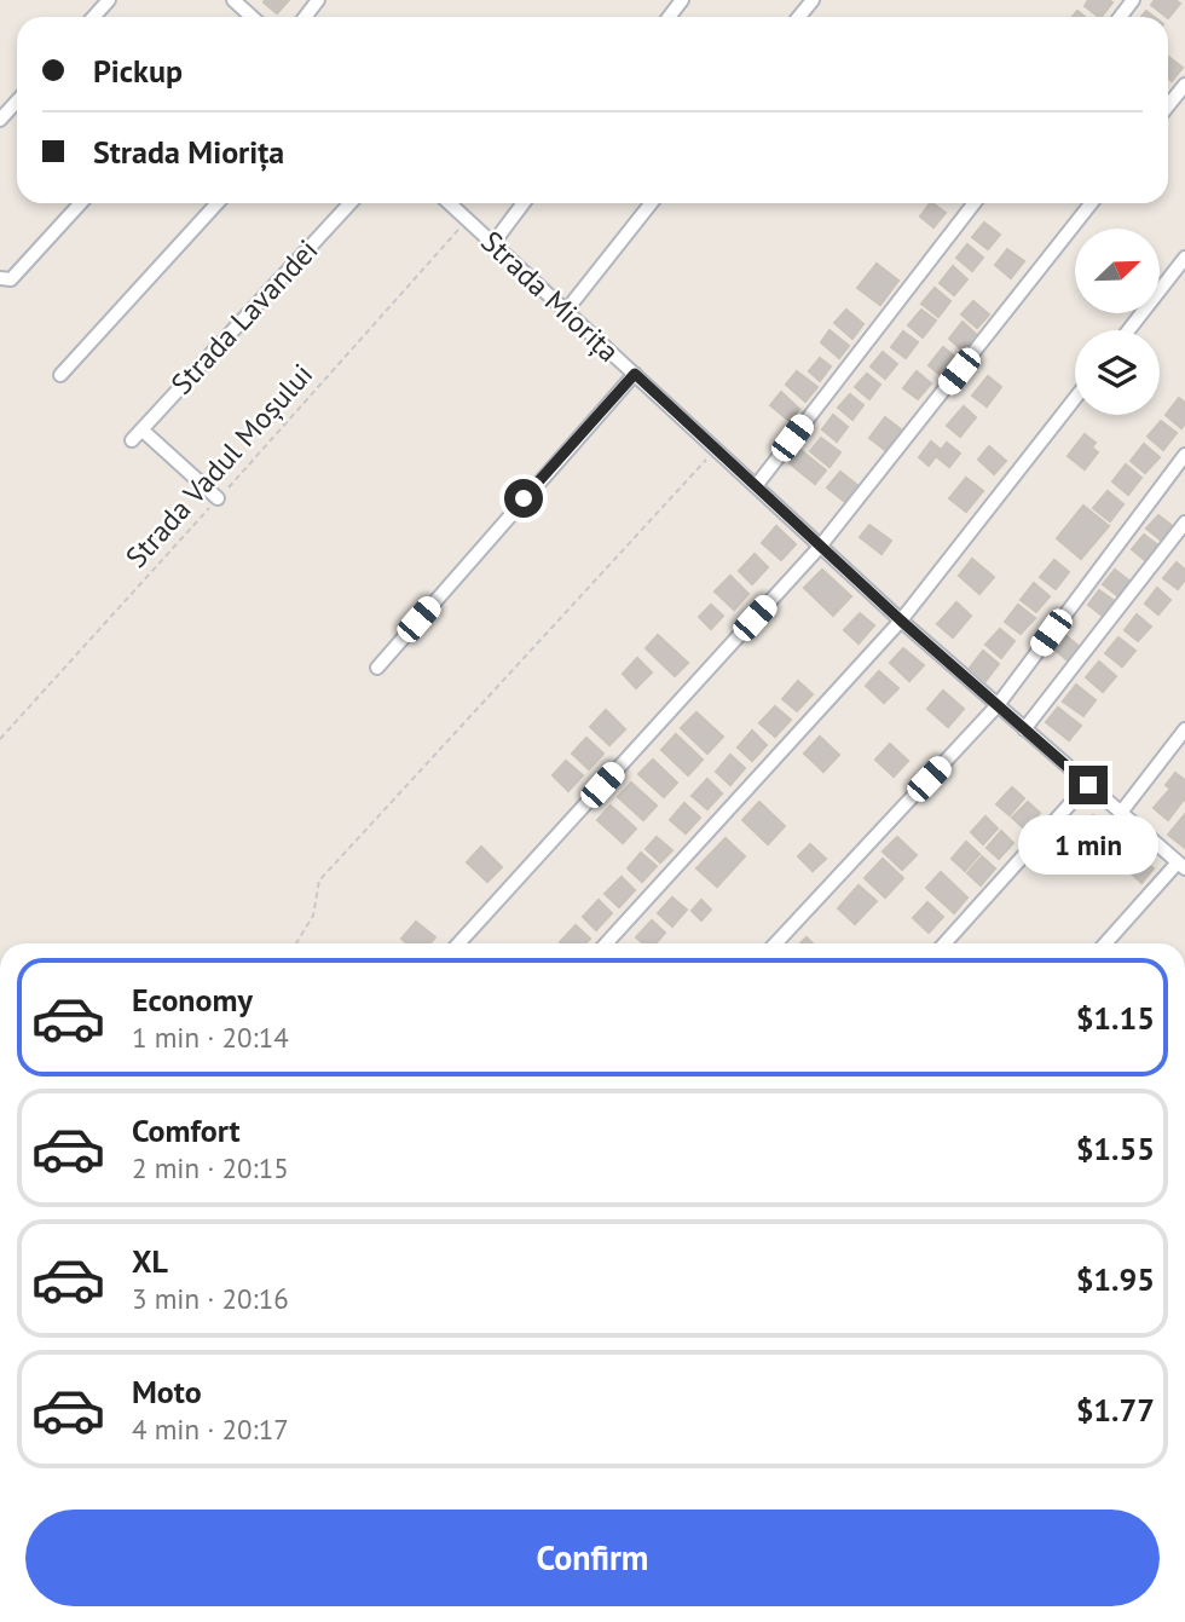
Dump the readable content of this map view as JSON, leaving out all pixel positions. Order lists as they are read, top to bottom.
{
  "streets": {
    "street": ["Strada Miorița", "Strada Lavandei"],
    "path": ["Strada Vadul Moșului"]
  },
  "crossings": [
    ["Strada Miorița", "Strada Vadul Moșului"]
  ],
  "north": "top right",
  "page": {
    "banner": ["Pickup", "Strada Miorița"],
    "bubble": "1 min",
    "list": [
      {
        "name": "Economy",
        "note": "1 min · 20:14",
        "value": "$1.15"
      },
      {
        "name": "Comfort",
        "note": "2 min · 20:15",
        "value": "$1.55"
      },
      {
        "name": "XL",
        "note": "3 min · 20:16",
        "value": "$1.95"
      },
      {
        "name": "Moto",
        "note": "4 min · 20:17",
        "value": "$1.77"
      }
    ],
    "buttons": "Confirm"
  }
}
